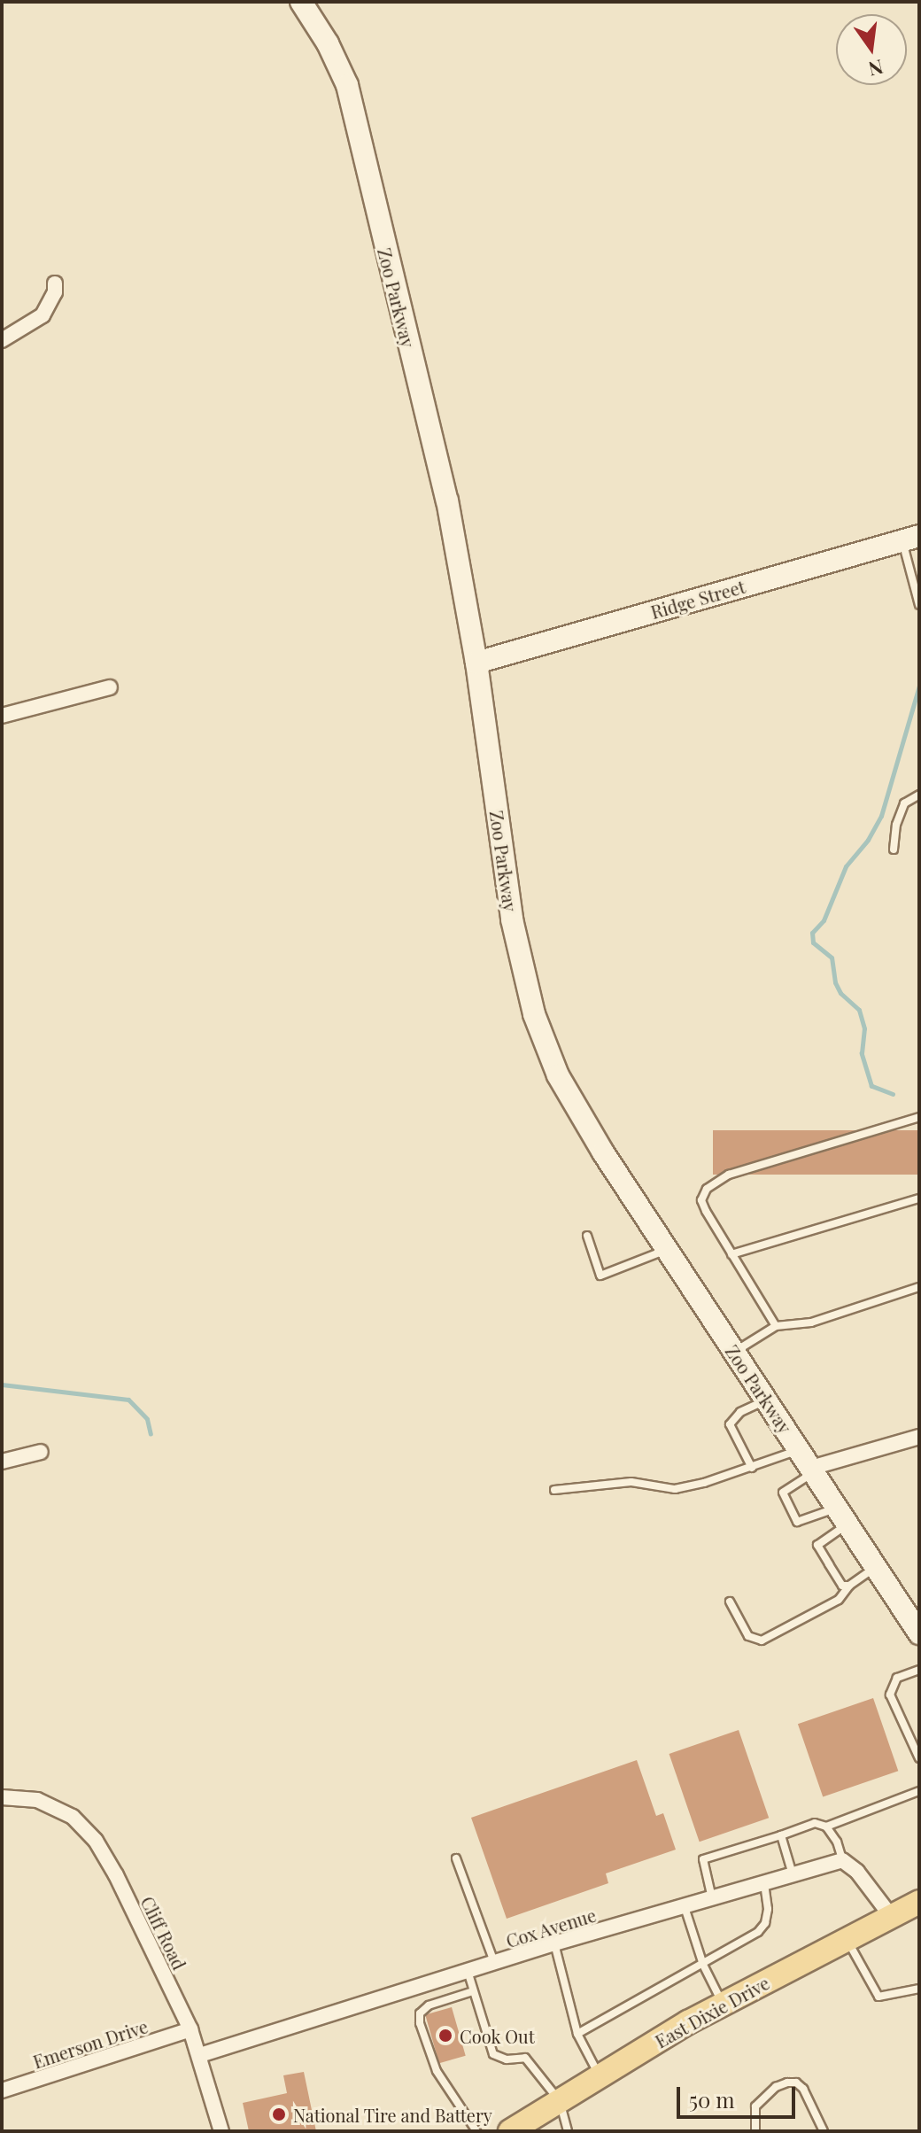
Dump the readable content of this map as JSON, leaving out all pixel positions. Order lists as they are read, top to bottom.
{
  "streets": {
    "main road": ["Zoo Parkway", "Ridge Street", "East Dixie Drive"],
    "street": ["Cox Avenue", "Cliff Road", "Emerson Drive"]
  },
  "crossings": [
    ["Zoo Parkway", "Ridge Street"],
    ["Cox Avenue", "Cliff Road"],
    ["Cliff Road", "Emerson Drive"]
  ],
  "places": ["Cook Out", "National Tire and Battery"],
  "scale_bar": "50 m",
  "north": "bottom"
}
